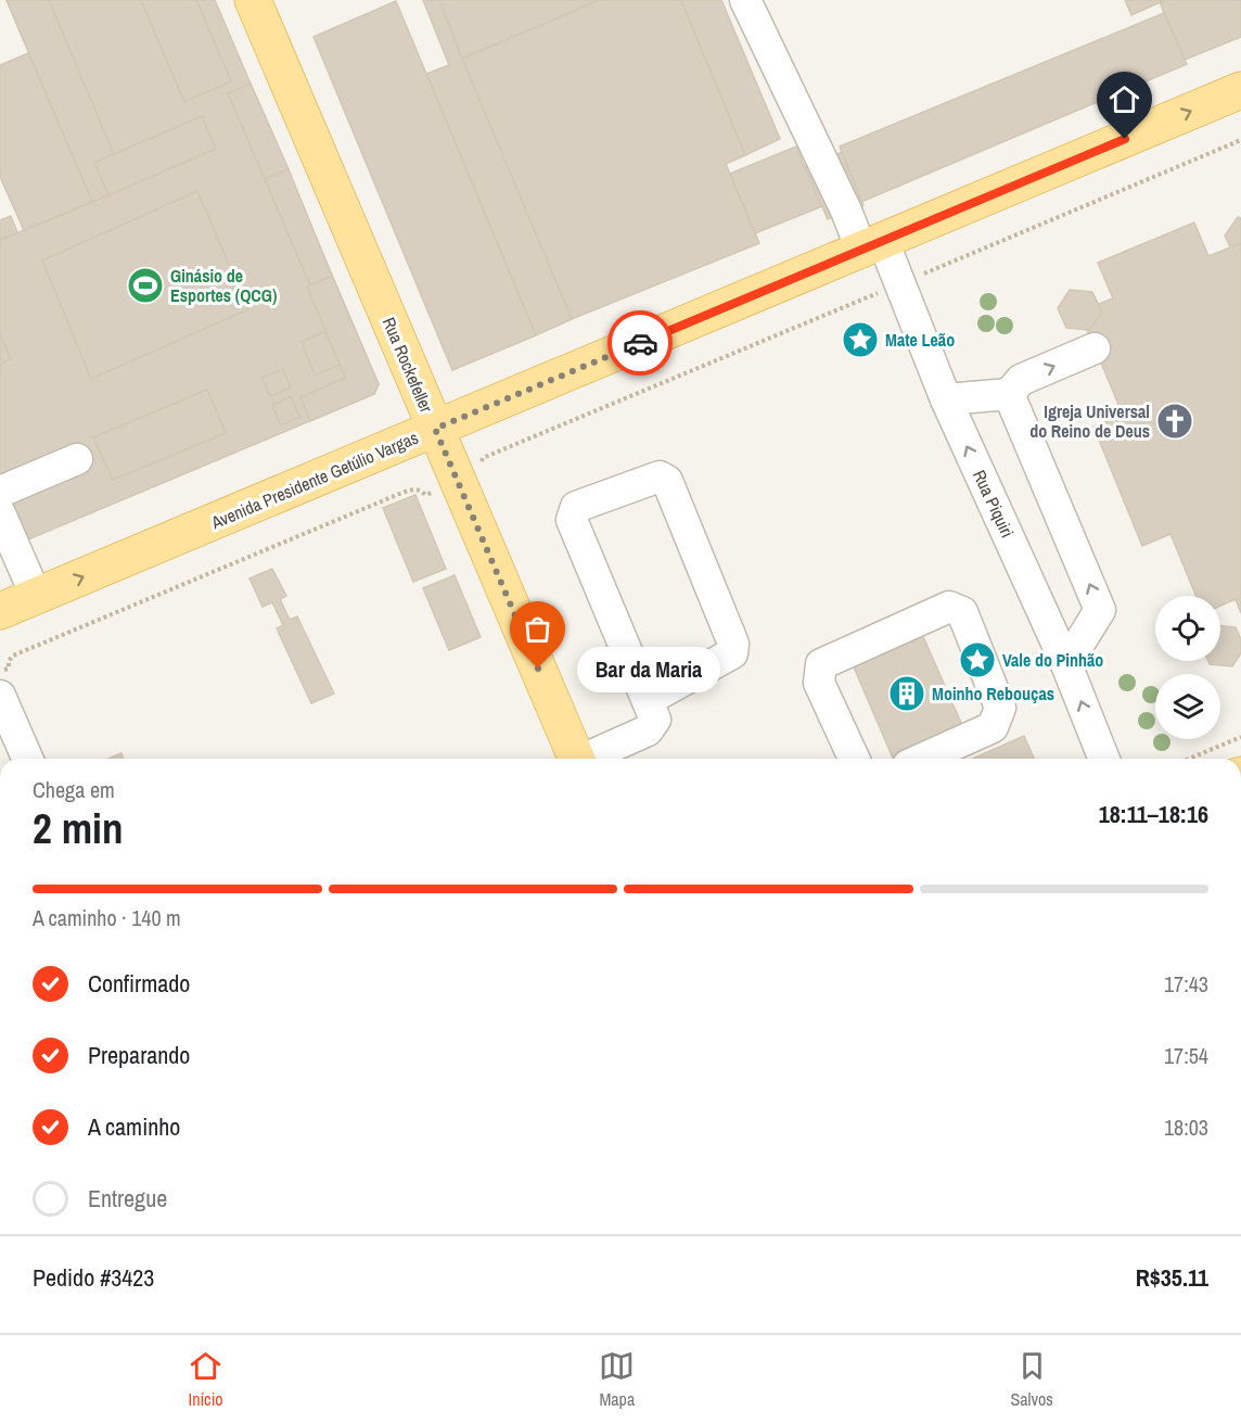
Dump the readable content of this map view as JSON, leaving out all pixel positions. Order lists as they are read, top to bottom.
{
  "streets": {
    "main road": ["Rua Rockefeller", "Avenida Presidente Getúlio Vargas"],
    "street": ["Rua Piquiri"]
  },
  "crossings": [
    ["Rua Rockefeller", "Avenida Presidente Getúlio Vargas"],
    ["Avenida Presidente Getúlio Vargas", "Rua Piquiri"]
  ],
  "one_way": ["Avenida Presidente Getúlio Vargas"],
  "places": {
    "sports": ["Ginásio de Esportes (QCG)"],
    "place": ["Mate Leão", "Vale do Pinhão"],
    "church": ["Igreja Universal do Reino de Deus"],
    "other": ["Bar da Maria"],
    "building": ["Moinho Rebouças"]
  },
  "page": {
    "bubble": "Bar da Maria",
    "heading": ["2 min", "Chega em", "18:11–18:16"],
    "panel": ["Pedido #3423", "R$35.11"],
    "bar": "A caminho · 140 m",
    "list": [
      ["Confirmado", "17:43"],
      ["Preparando", "17:54"],
      ["A caminho", "18:03"],
      "Entregue"
    ],
    "tabs": ["Início", "Mapa", "Salvos"]
  }
}
